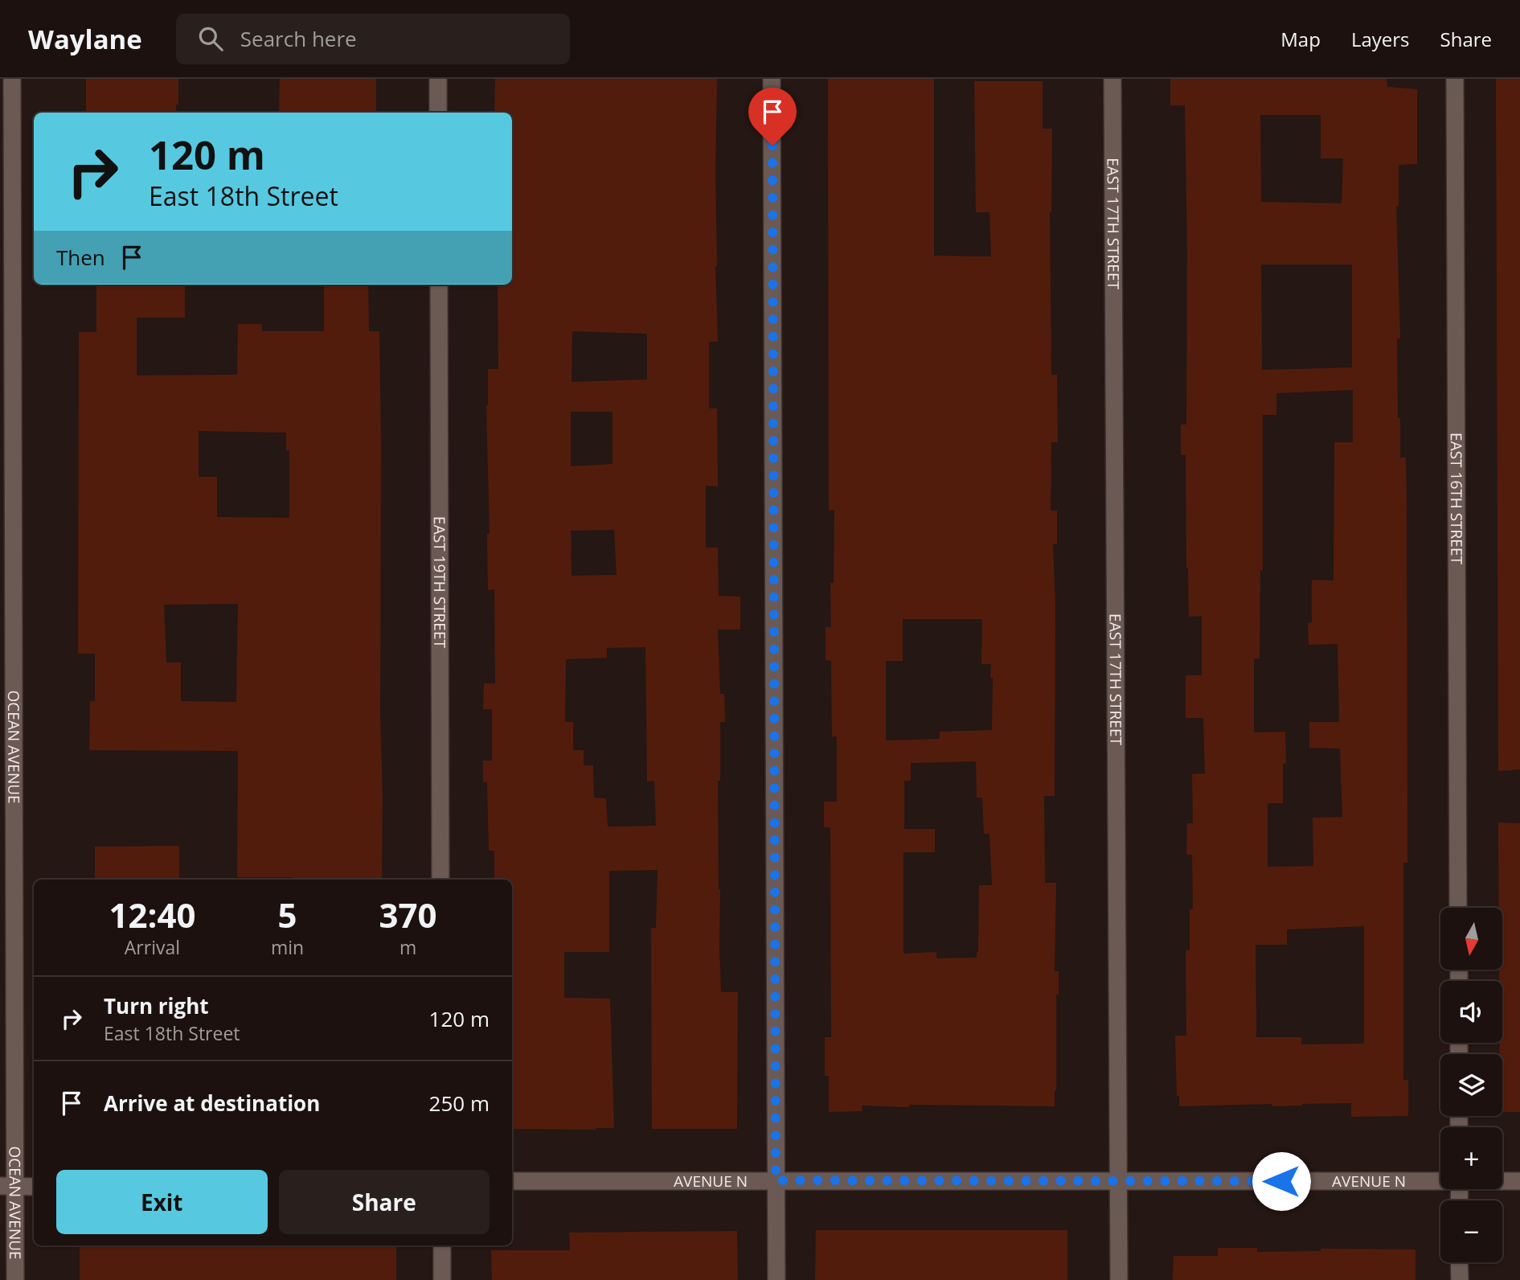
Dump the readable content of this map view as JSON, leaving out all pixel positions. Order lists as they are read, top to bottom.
{
  "streets": {
    "street": [
      "EAST 17TH STREET",
      "EAST 16TH STREET",
      "EAST 19TH STREET",
      "OCEAN AVENUE",
      "AVENUE N"
    ]
  },
  "crossings": [
    ["EAST 17TH STREET", "AVENUE N"]
  ],
  "north": "bottom",
  "page": {
    "header": "Waylane",
    "search": "Search here",
    "nav": ["Map", "Layers", "Share"],
    "turn": ["120 m", "East 18th Street"],
    "then": "Then",
    "eta": [
      "12:40",
      "Arrival",
      "5",
      "min",
      "370",
      "m"
    ],
    "map_buttons": ["+", "−"],
    "list": [
      {
        "name": "Turn right",
        "note": "East 18th Street",
        "value": "120 m"
      },
      {
        "name": "Arrive at destination",
        "value": "250 m"
      }
    ],
    "buttons": ["Exit", "Share"]
  }
}
